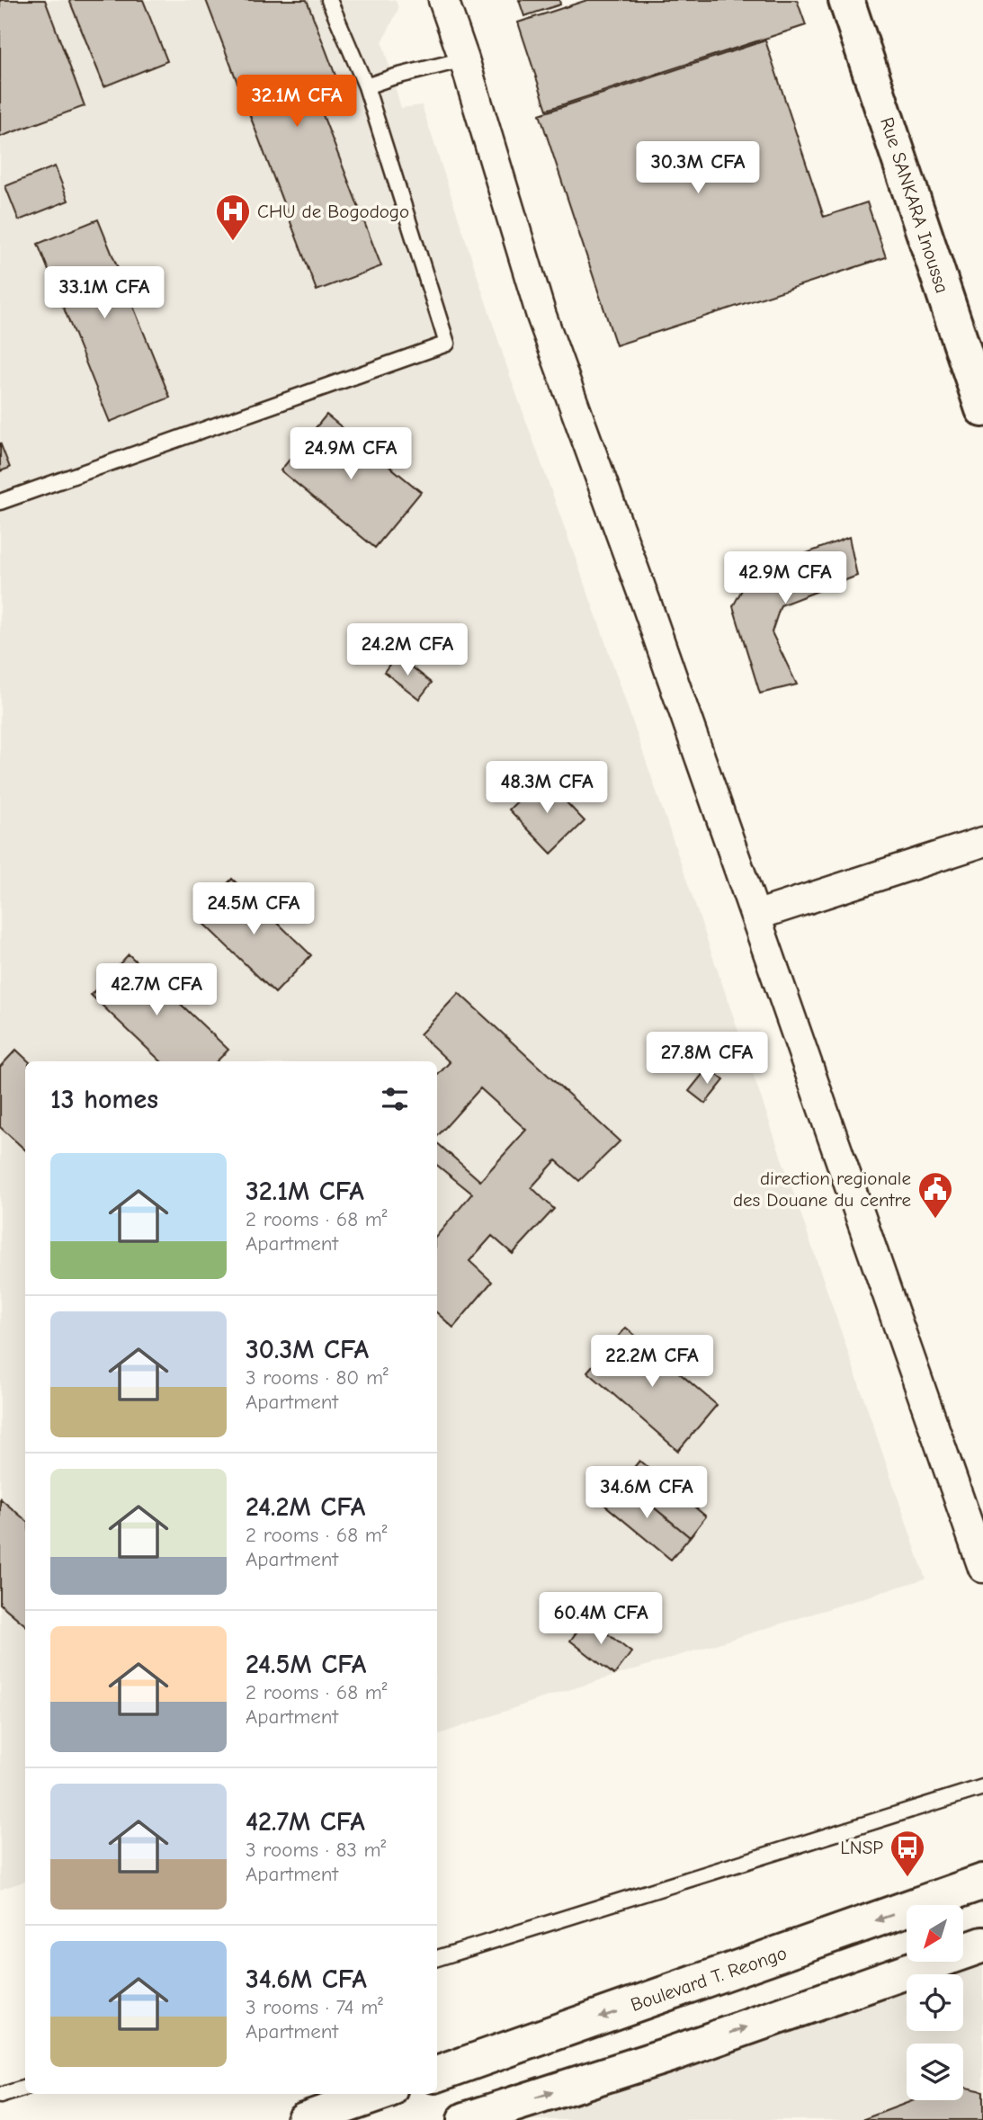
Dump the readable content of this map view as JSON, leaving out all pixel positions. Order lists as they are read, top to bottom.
{
  "streets": {
    "main road": ["Rue SANKARA Inoussa", "Boulevard T. Reongo"]
  },
  "places": {
    "hospital": ["CHU de Bogodogo"],
    "public building": ["direction regionale des Douane du centre"],
    "bus stop": ["LNSP"]
  },
  "north": "bottom left",
  "page": {
    "price": [
      "32.1M CFA",
      "30.3M CFA",
      "33.1M CFA",
      "24.9M CFA",
      "42.9M CFA",
      "24.2M CFA",
      "48.3M CFA",
      "24.5M CFA",
      "42.7M CFA",
      "27.8M CFA",
      "22.2M CFA",
      "34.6M CFA",
      "60.4M CFA"
    ],
    "heading": "13 homes",
    "list": [
      {
        "name": "32.1M CFA",
        "note": "2 rooms · 68 m² · Apartment"
      },
      {
        "name": "30.3M CFA",
        "note": "3 rooms · 80 m² · Apartment"
      },
      {
        "name": "24.2M CFA",
        "note": "2 rooms · 68 m² · Apartment"
      },
      {
        "name": "24.5M CFA",
        "note": "2 rooms · 68 m² · Apartment"
      },
      {
        "name": "42.7M CFA",
        "note": "3 rooms · 83 m² · Apartment"
      },
      {
        "name": "34.6M CFA",
        "note": "3 rooms · 74 m² · Apartment"
      }
    ]
  }
}
